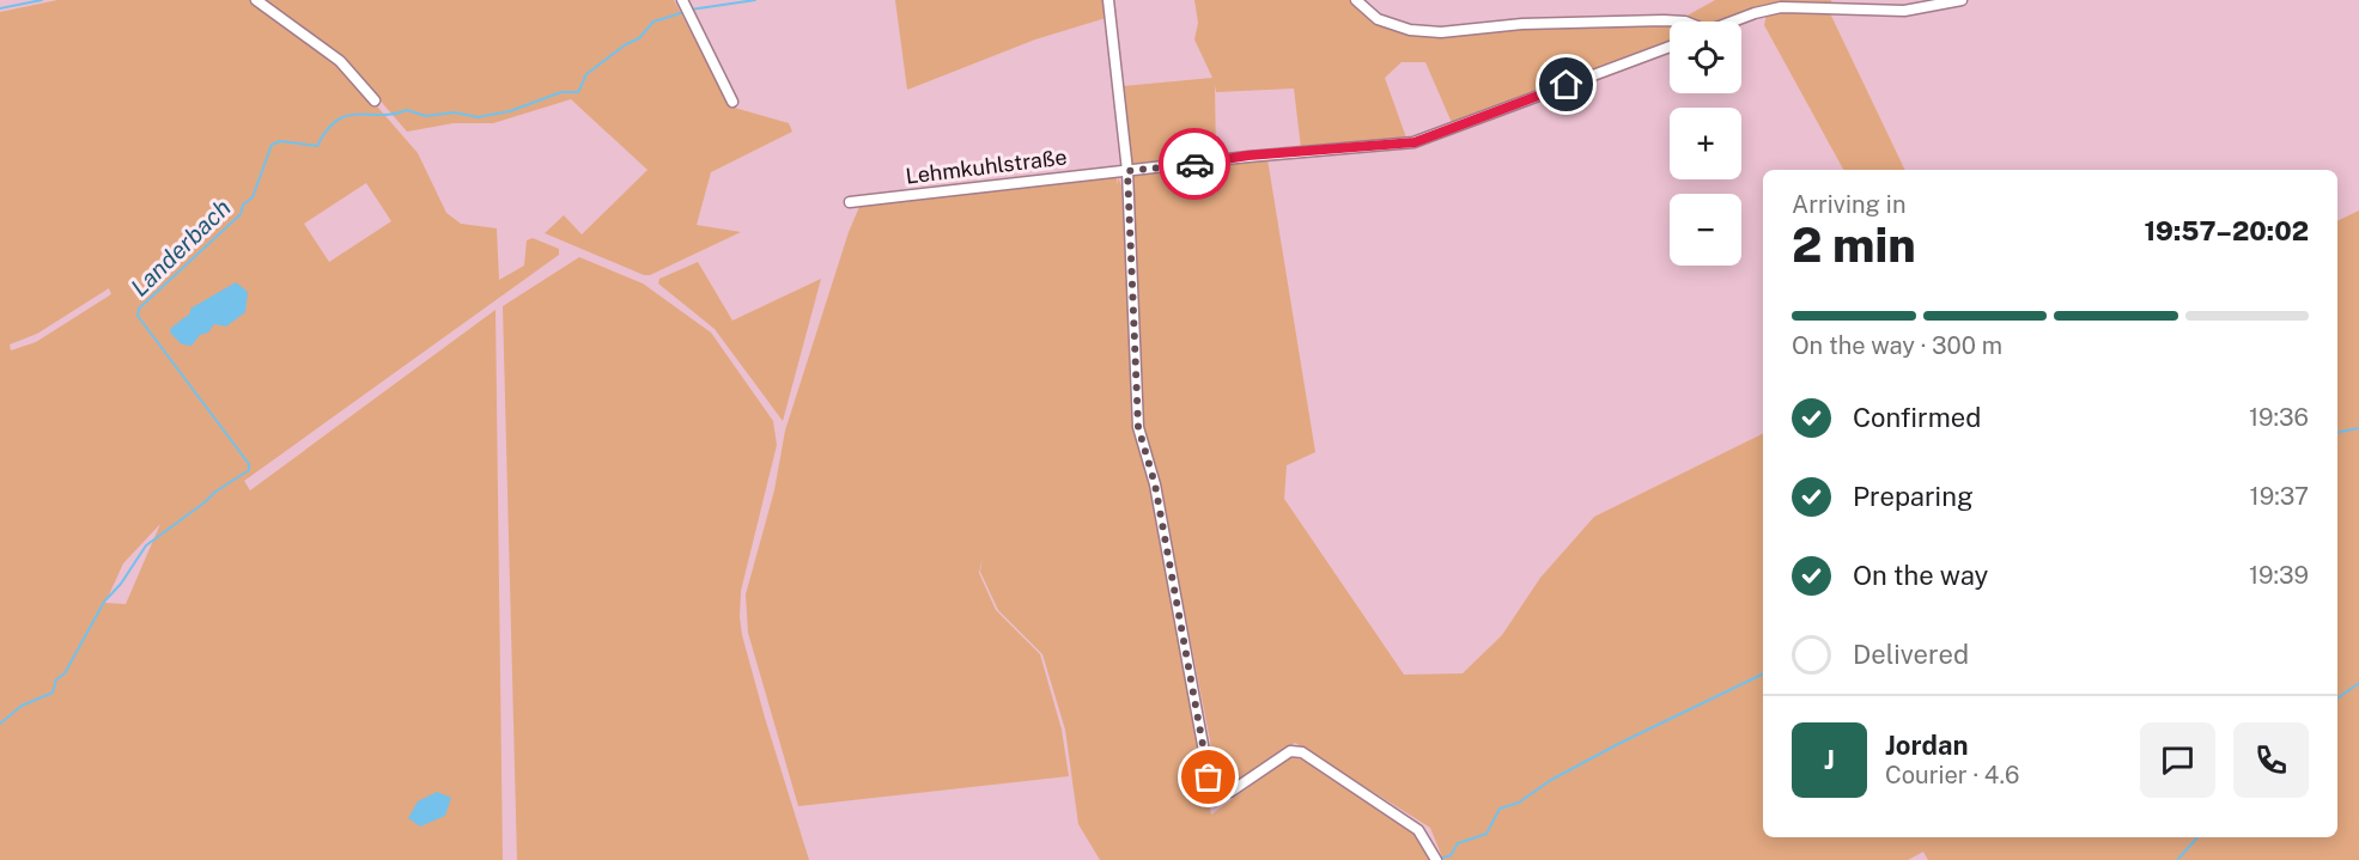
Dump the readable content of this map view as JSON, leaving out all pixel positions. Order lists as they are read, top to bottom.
{
  "streets": {
    "street": ["Lehmkuhlstraße"]
  },
  "water": ["Landerbach"],
  "page": {
    "map_buttons": ["+", "−"],
    "heading": ["2 min", "Arriving in", "19:57–20:02"],
    "panel": ["Jordan", "Courier · 4.6"],
    "bar": "On the way · 300 m",
    "list": [
      ["Confirmed", "19:36"],
      ["Preparing", "19:37"],
      ["On the way", "19:39"],
      "Delivered"
    ],
    "round": "J"
  }
}
